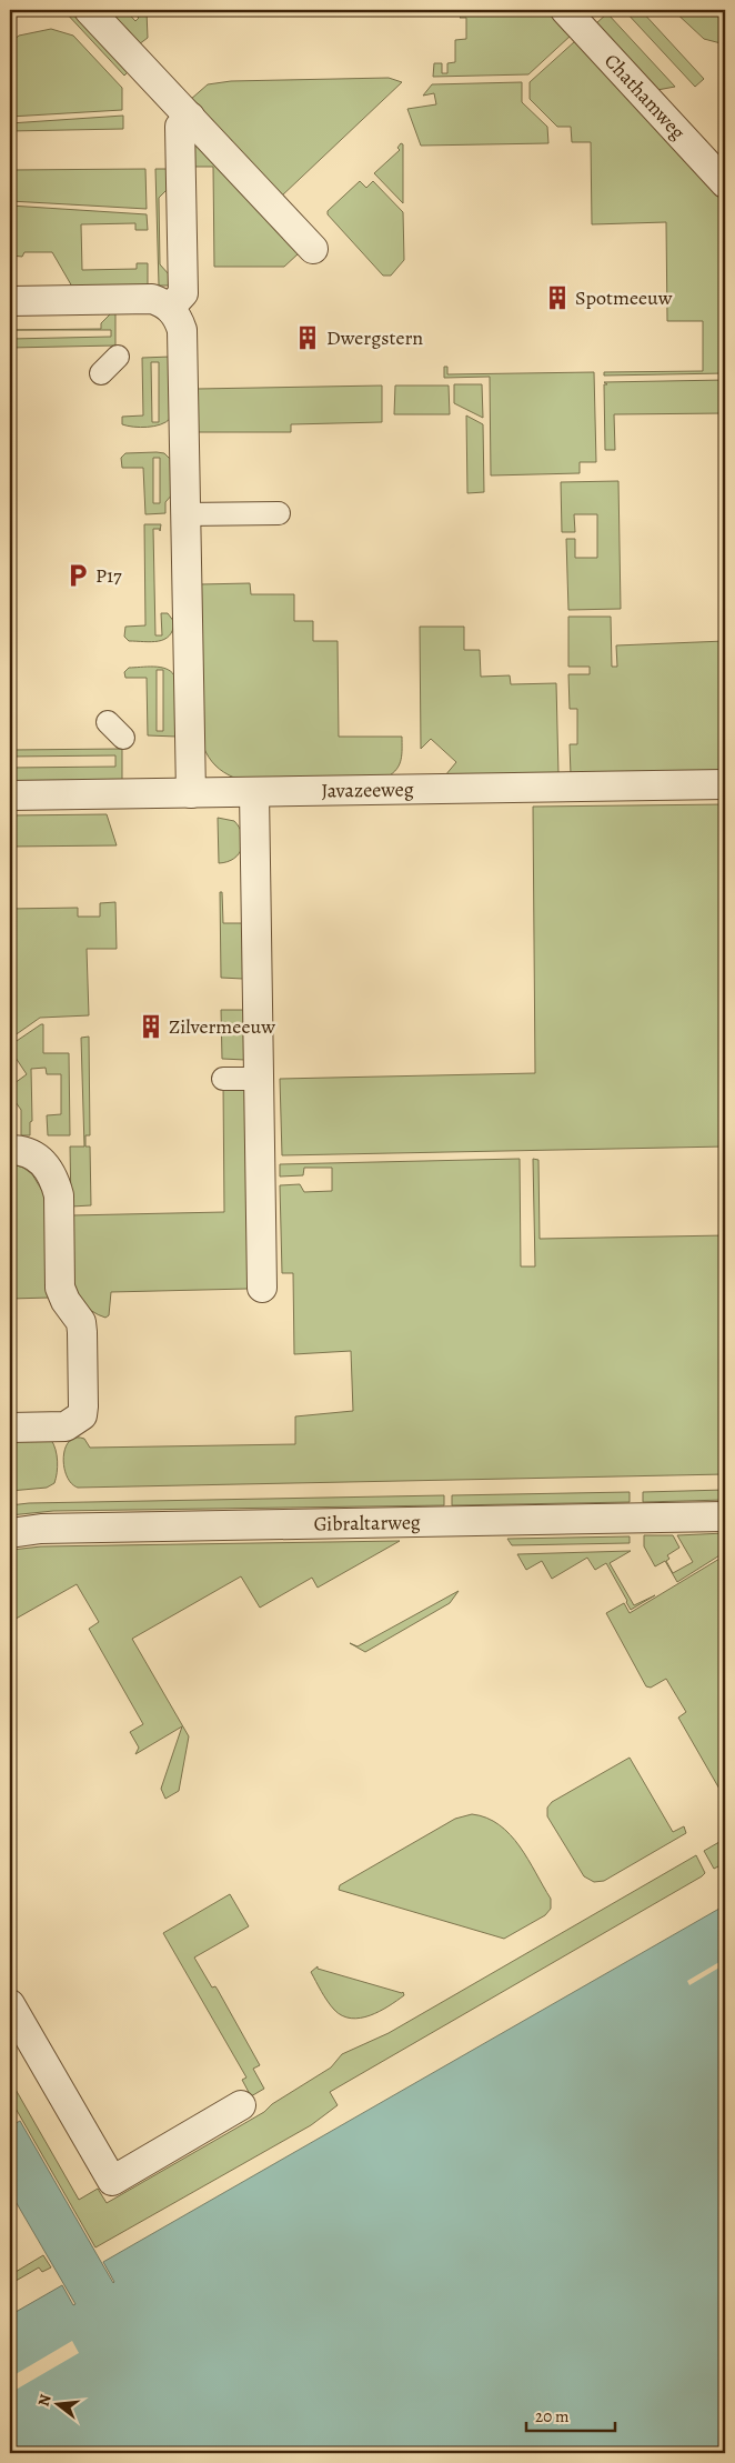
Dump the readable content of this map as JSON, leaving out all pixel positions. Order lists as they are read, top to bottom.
{
  "streets": {
    "street": ["Chathamweg", "Javazeeweg", "Gibraltarweg"]
  },
  "places": {
    "building": ["Spotmeeuw", "Dwergstern", "Zilvermeeuw"],
    "parking": ["P17"]
  },
  "scale_bar": "20 m",
  "north": "left"
}
